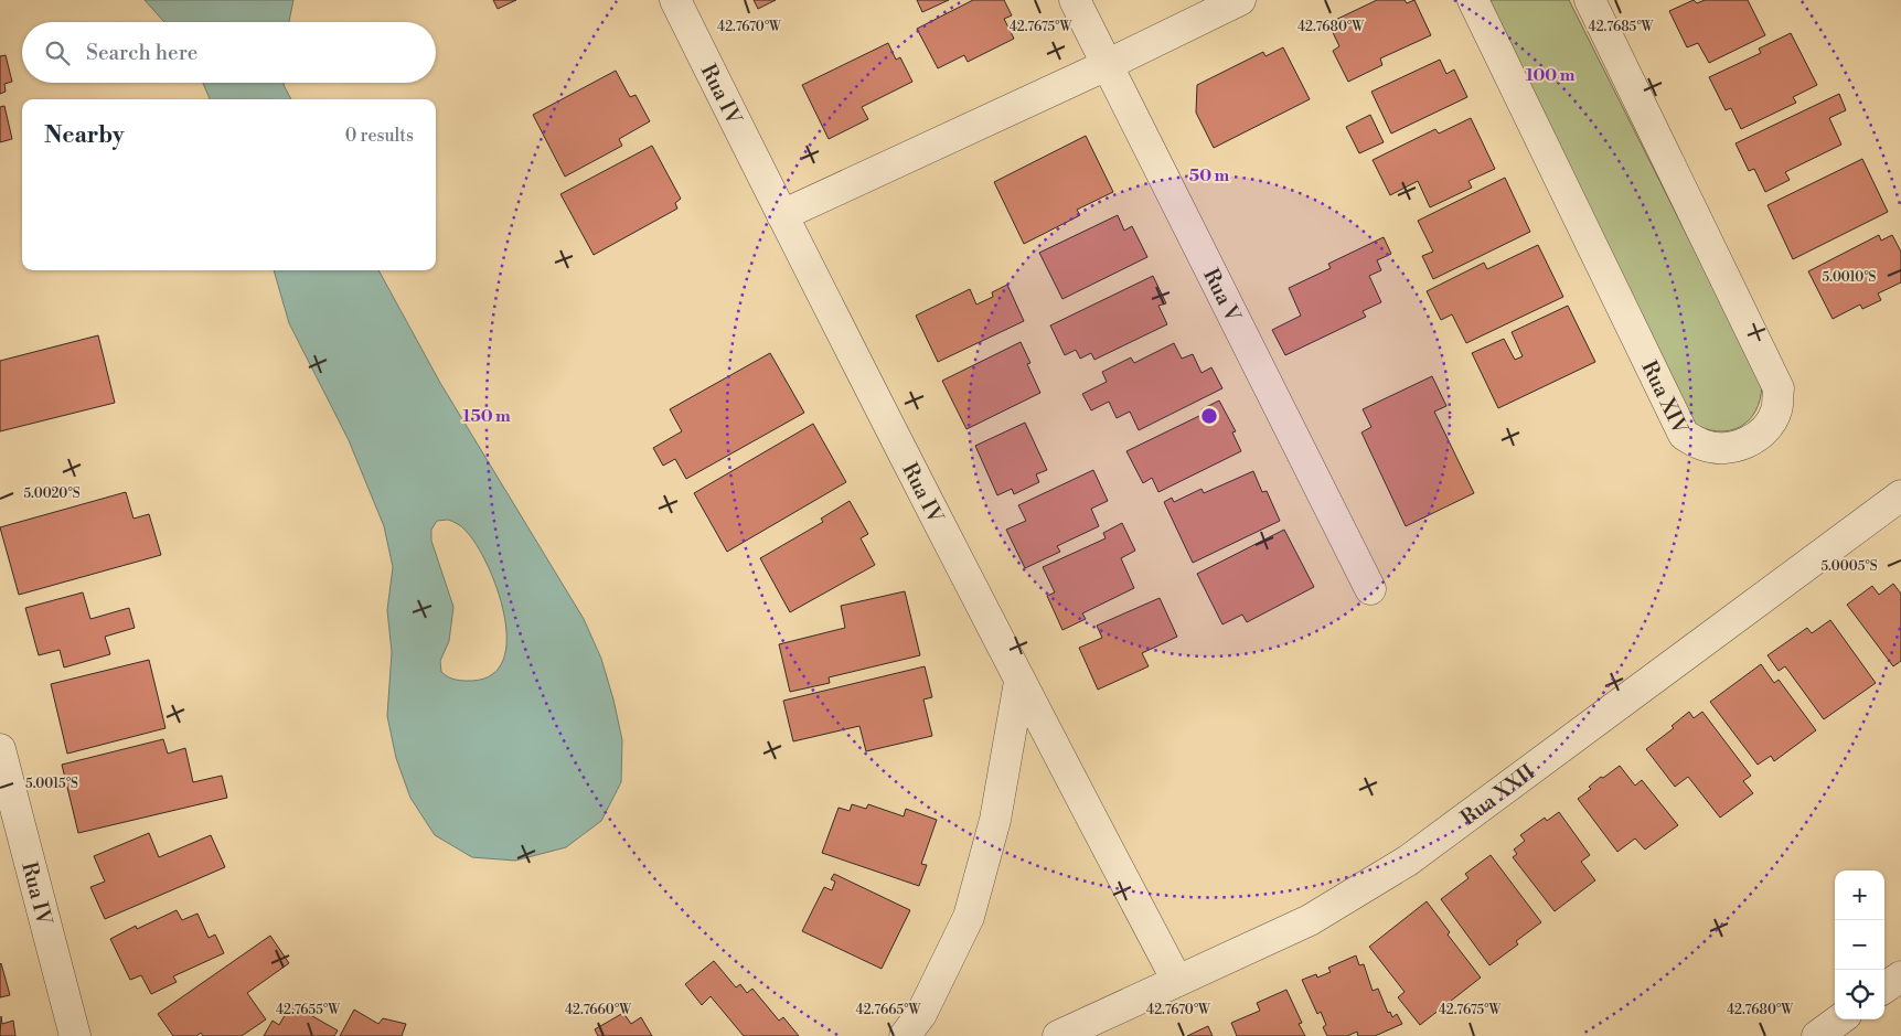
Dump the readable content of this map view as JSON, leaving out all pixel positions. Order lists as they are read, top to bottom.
{
  "streets": {
    "street": [
      "Rua IV",
      "Rua V",
      "Rua XIV",
      "Rua XXII"
    ]
  },
  "crossings": [
    ["Rua IV", "Rua XXII"]
  ],
  "page": {
    "search": "Search here",
    "heading": ["Nearby", "0 results"],
    "map_buttons": ["+", "−"]
  },
  "coordinates": [
    "42.7670°W",
    "42.7675°W",
    "42.7680°W",
    "42.7685°W",
    "5.0010°S",
    "5.0020°S",
    "5.0005°S",
    "5.0015°S",
    "42.7655°W",
    "42.7660°W",
    "42.7665°W"
  ],
  "rings": ["100 m", "50 m", "150 m"]
}
